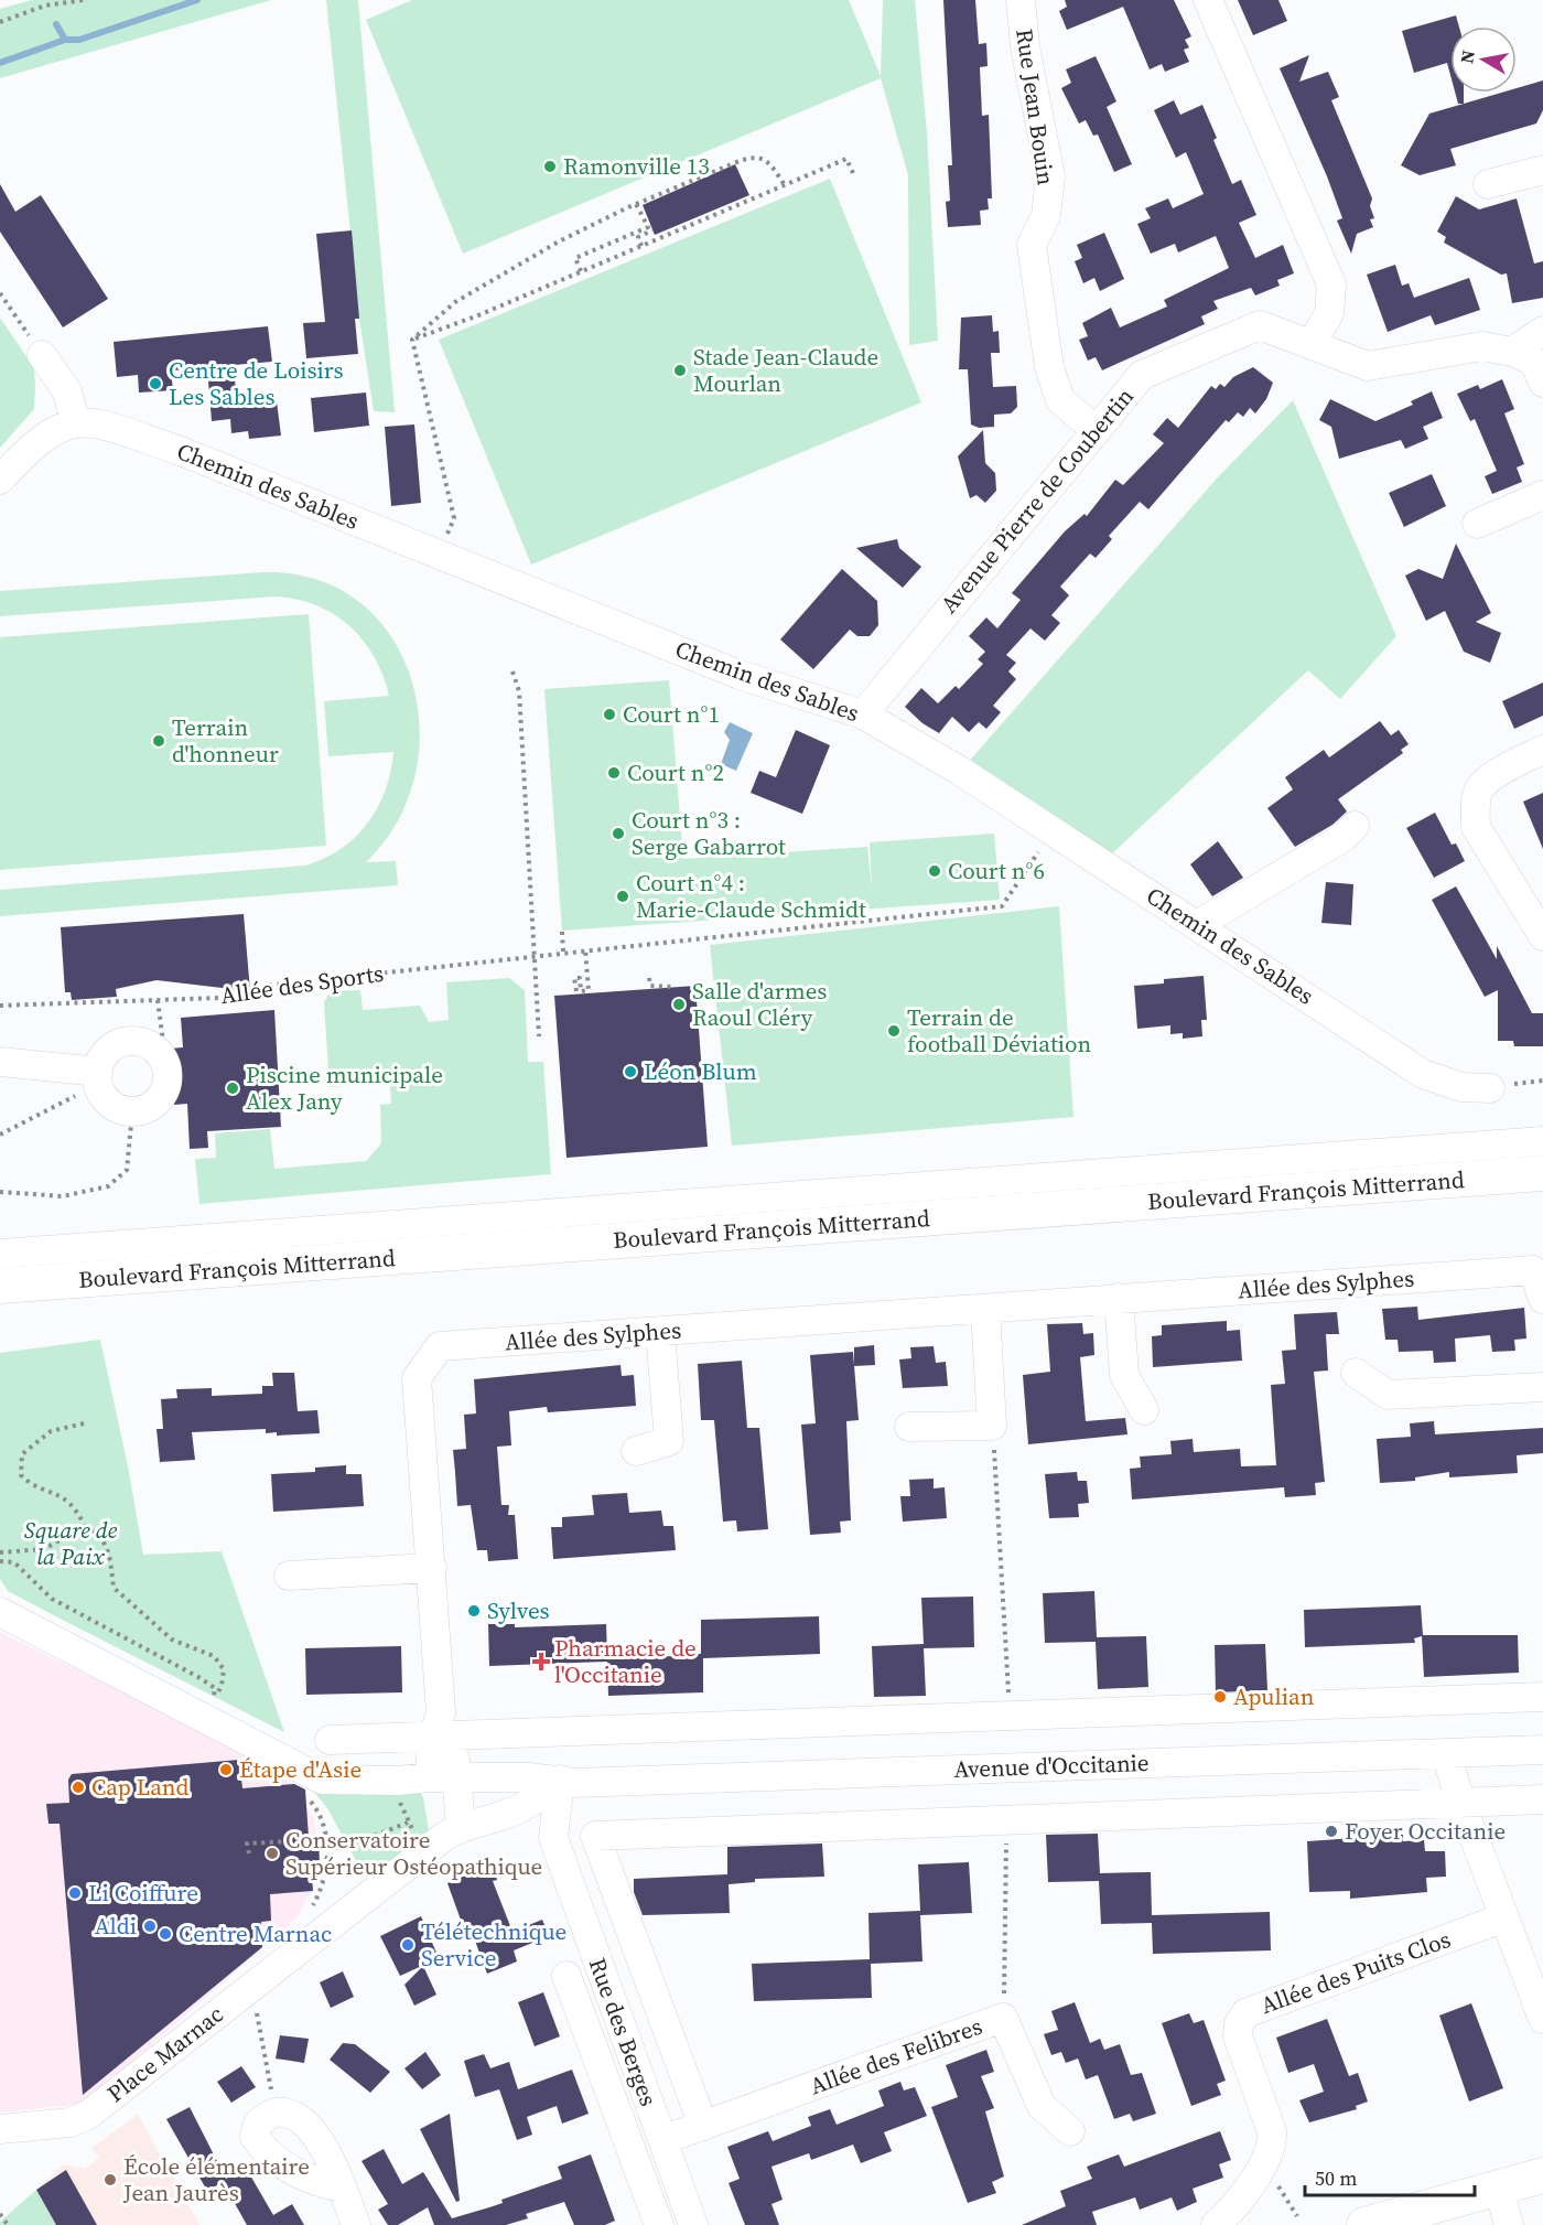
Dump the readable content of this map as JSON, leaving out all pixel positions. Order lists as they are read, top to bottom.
{
  "streets": {
    "main road": ["Boulevard François Mitterrand"],
    "street": [
      "Rue Jean Bouin",
      "Chemin des Sables",
      "Avenue Pierre de Coubertin",
      "Allée des Sylphes",
      "Avenue d'Occitanie",
      "Allée des Puits Clos",
      "Rue des Berges",
      "Place Marnac",
      "Allée des Felibres"
    ],
    "path": ["Allée des Sports"]
  },
  "crossings": [
    ["Rue Jean Bouin", "Avenue Pierre de Coubertin"],
    ["Chemin des Sables", "Avenue Pierre de Coubertin"],
    ["Chemin des Sables", "Allée des Sports"],
    ["Allée des Sylphes", "Avenue d'Occitanie"],
    ["Rue des Berges", "Allée des Felibres"]
  ],
  "parks": ["Square de la Paix"],
  "places": {
    "other": [
      "Ramonville 13",
      "Stade Jean-Claude Mourlan",
      "Centre de Loisirs Les Sables",
      "Court n°1",
      "Terrain d'honneur",
      "Court n°2",
      "Court n°3 : Serge Gabarrot",
      "Court n°6",
      "Court n°4 : Marie-Claude Schmidt",
      "Salle d'armes Raoul Cléry",
      "Terrain de football Déviation",
      "Léon Blum",
      "Piscine municipale Alex Jany",
      "Sylves",
      "Apulian",
      "Étape d'Asie",
      "Cap Land",
      "Foyer Occitanie",
      "Conservatoire Supérieur Ostéopathique",
      "Li Coiffure",
      "Aldi",
      "Centre Marnac",
      "Télétechnique Service",
      "École élémentaire Jean Jaurès"
    ],
    "health": ["Pharmacie de l'Occitanie"]
  },
  "scale_bar": "50 m",
  "north": "left"
}
